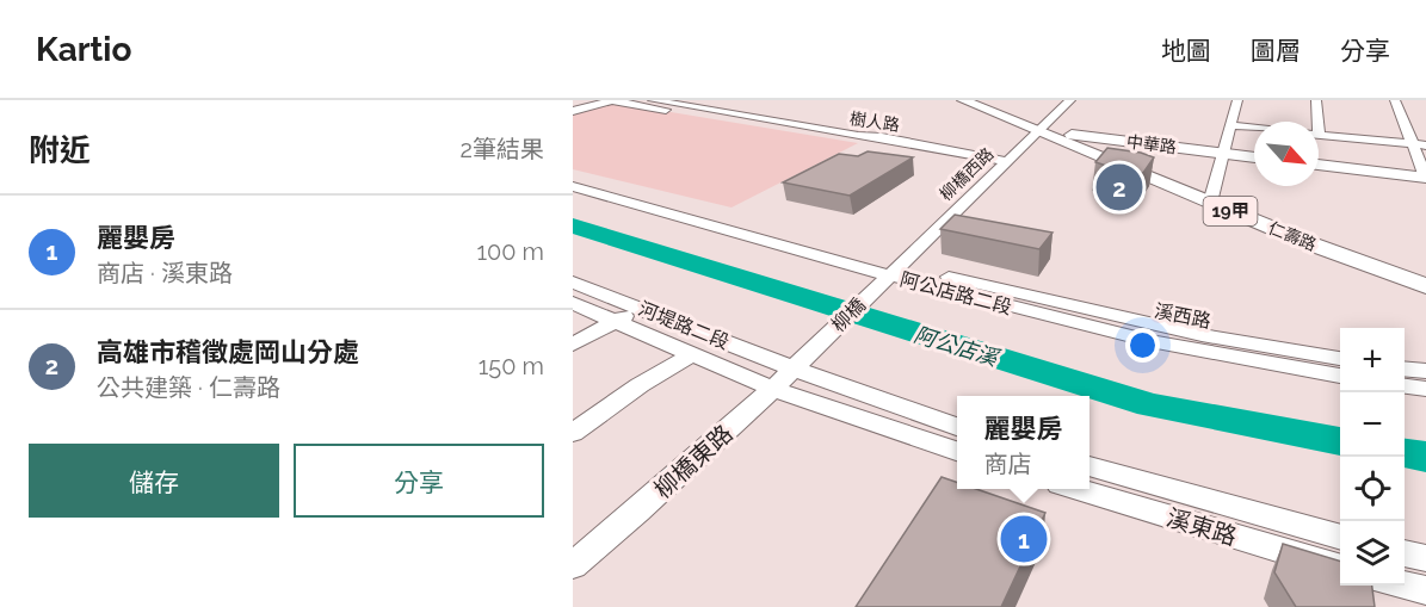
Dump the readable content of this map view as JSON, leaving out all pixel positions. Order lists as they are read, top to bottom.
{
  "streets": {
    "main road": ["中華路", "19甲", "仁壽路"],
    "street": [
      "樹人路",
      "柳橋西路",
      "阿公店路二段",
      "柳橋",
      "溪西路",
      "河堤路二段",
      "柳橋東路",
      "溪東路"
    ]
  },
  "crossings": [
    ["樹人路", "柳橋西路"],
    ["中華路", "柳橋西路"],
    ["中華路", "仁壽路"],
    ["柳橋西路", "仁壽路"],
    ["柳橋西路", "阿公店路二段"],
    ["柳橋西路", "柳橋"],
    ["阿公店路二段", "柳橋"],
    ["柳橋", "河堤路二段"],
    ["柳橋", "柳橋東路"],
    ["河堤路二段", "柳橋東路"]
  ],
  "water": ["阿公店溪"],
  "north": "bottom right",
  "page": {
    "header": "Kartio",
    "nav": ["地圖", "圖層", "分享"],
    "heading": ["附近", "2筆結果"],
    "pins": ["2", "1"],
    "list": [
      {
        "mark": "1",
        "name": "麗嬰房",
        "note": "商店 · 溪東路",
        "value": "100 m"
      },
      {
        "mark": "2",
        "name": "高雄市稽徵處岡山分處",
        "note": "公共建築 · 仁壽路",
        "value": "150 m"
      }
    ],
    "map_buttons": ["+", "−"],
    "popup": ["麗嬰房", "商店"],
    "buttons": ["儲存", "分享"]
  }
}
